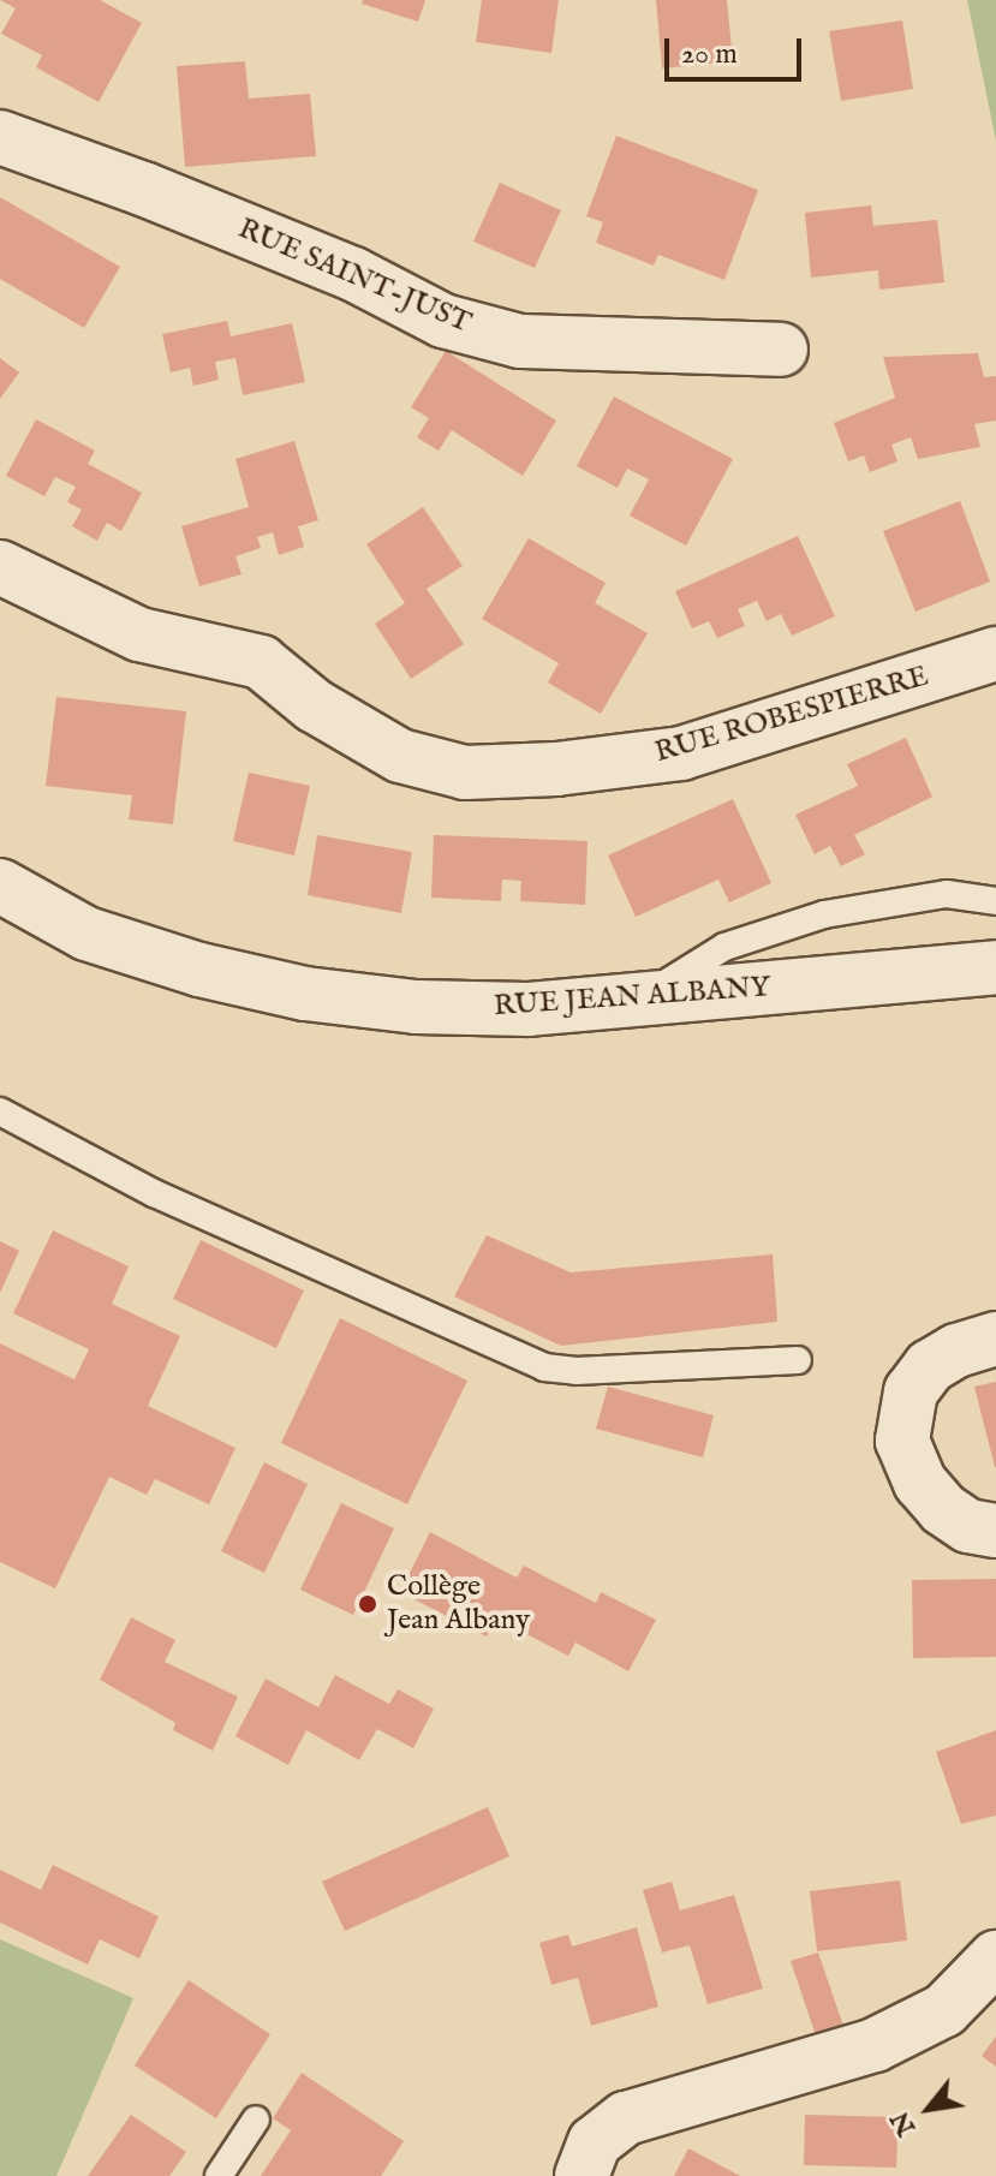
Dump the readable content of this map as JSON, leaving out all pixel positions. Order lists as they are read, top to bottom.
{
  "streets": {
    "street": ["RUE SAINT-JUST", "RUE ROBESPIERRE", "RUE JEAN ALBANY"]
  },
  "places": ["Collège Jean Albany"],
  "scale_bar": "20 m",
  "north": "bottom left"
}
